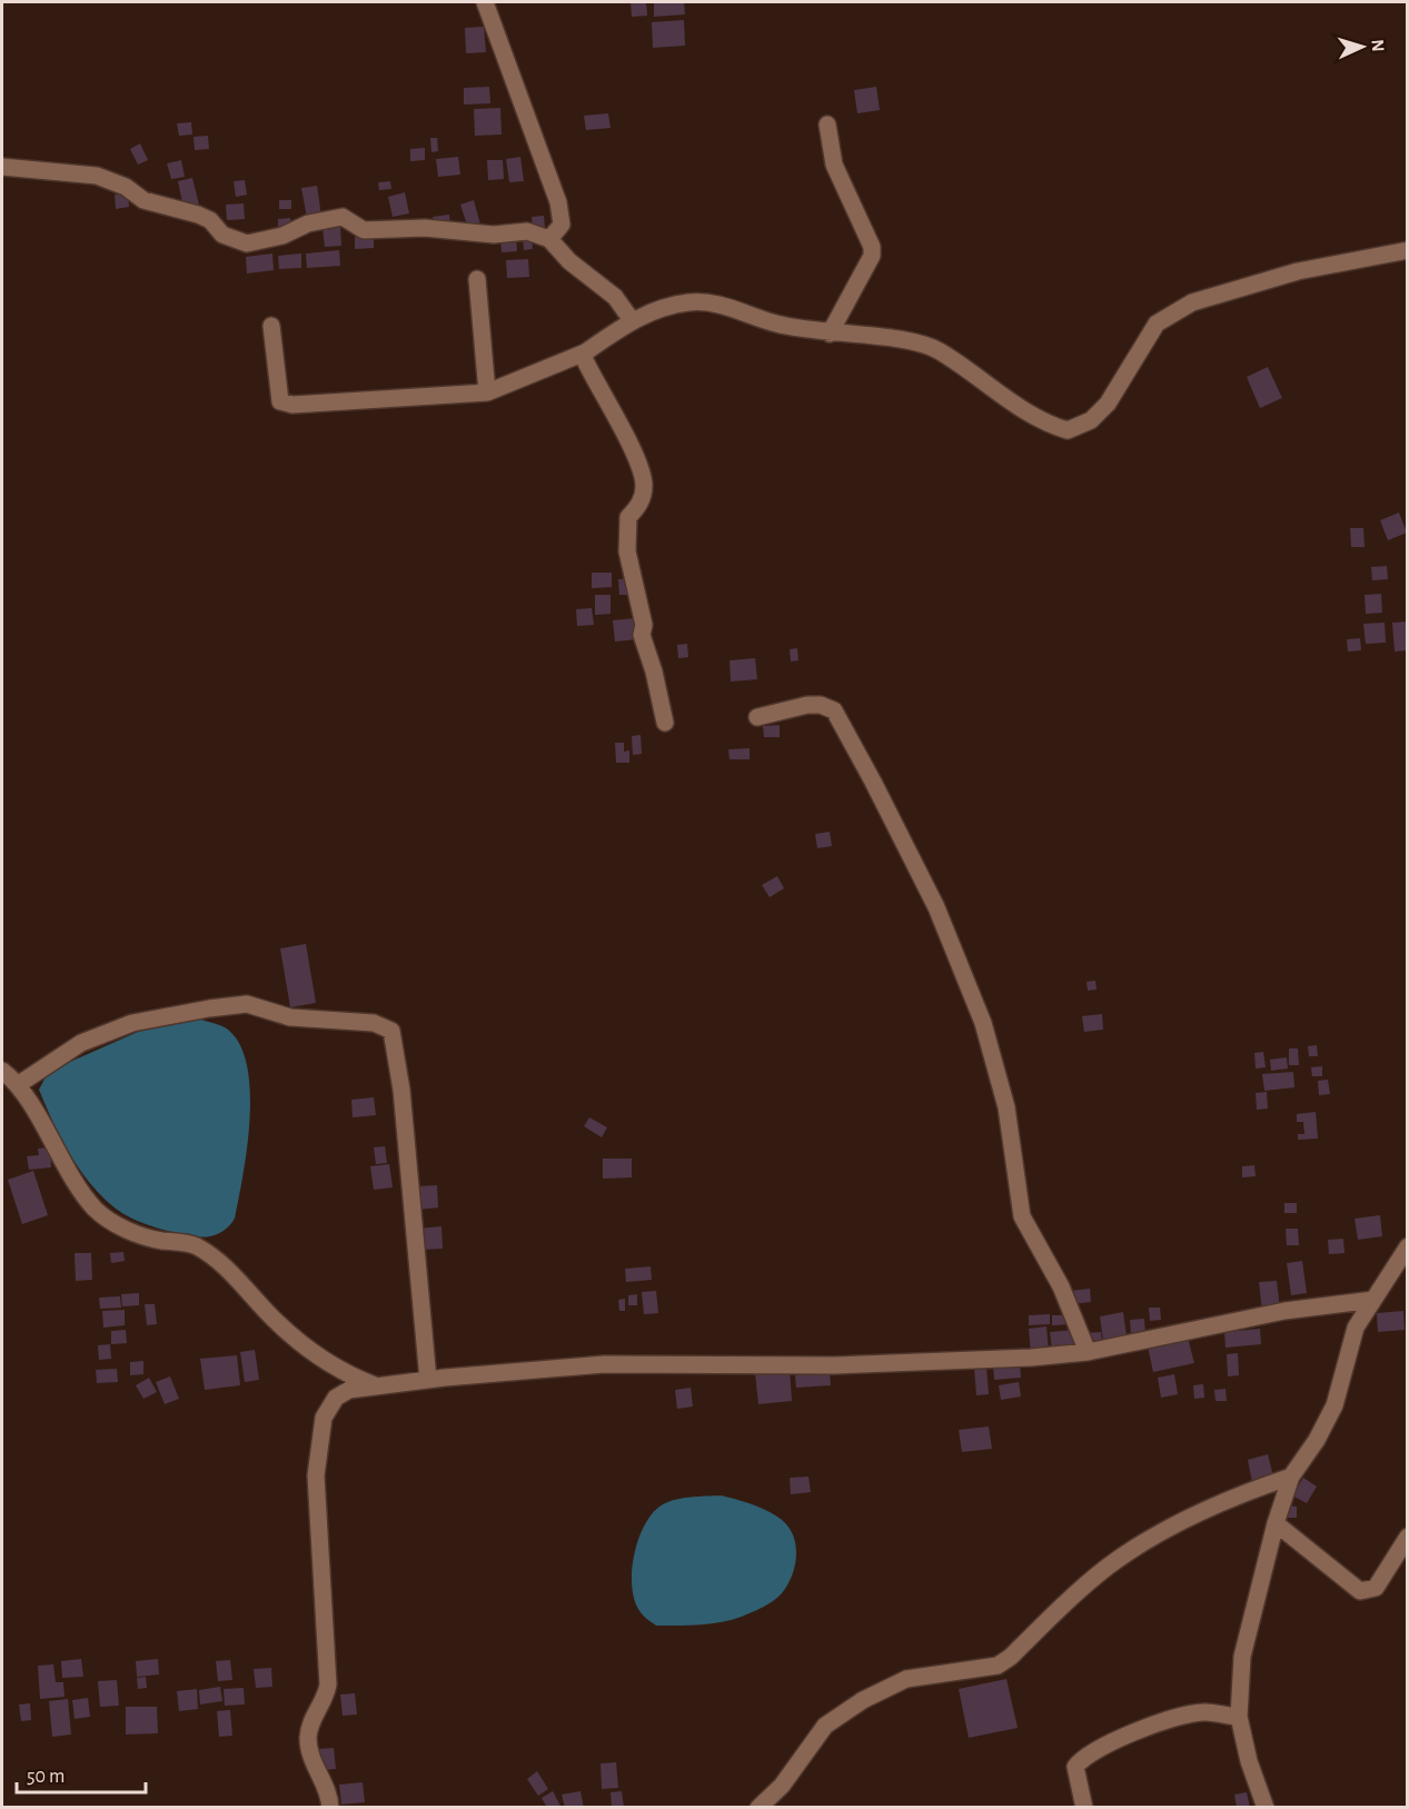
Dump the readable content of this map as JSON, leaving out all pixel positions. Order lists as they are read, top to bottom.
{
  "scale_bar": "50 m",
  "north": "right"
}
